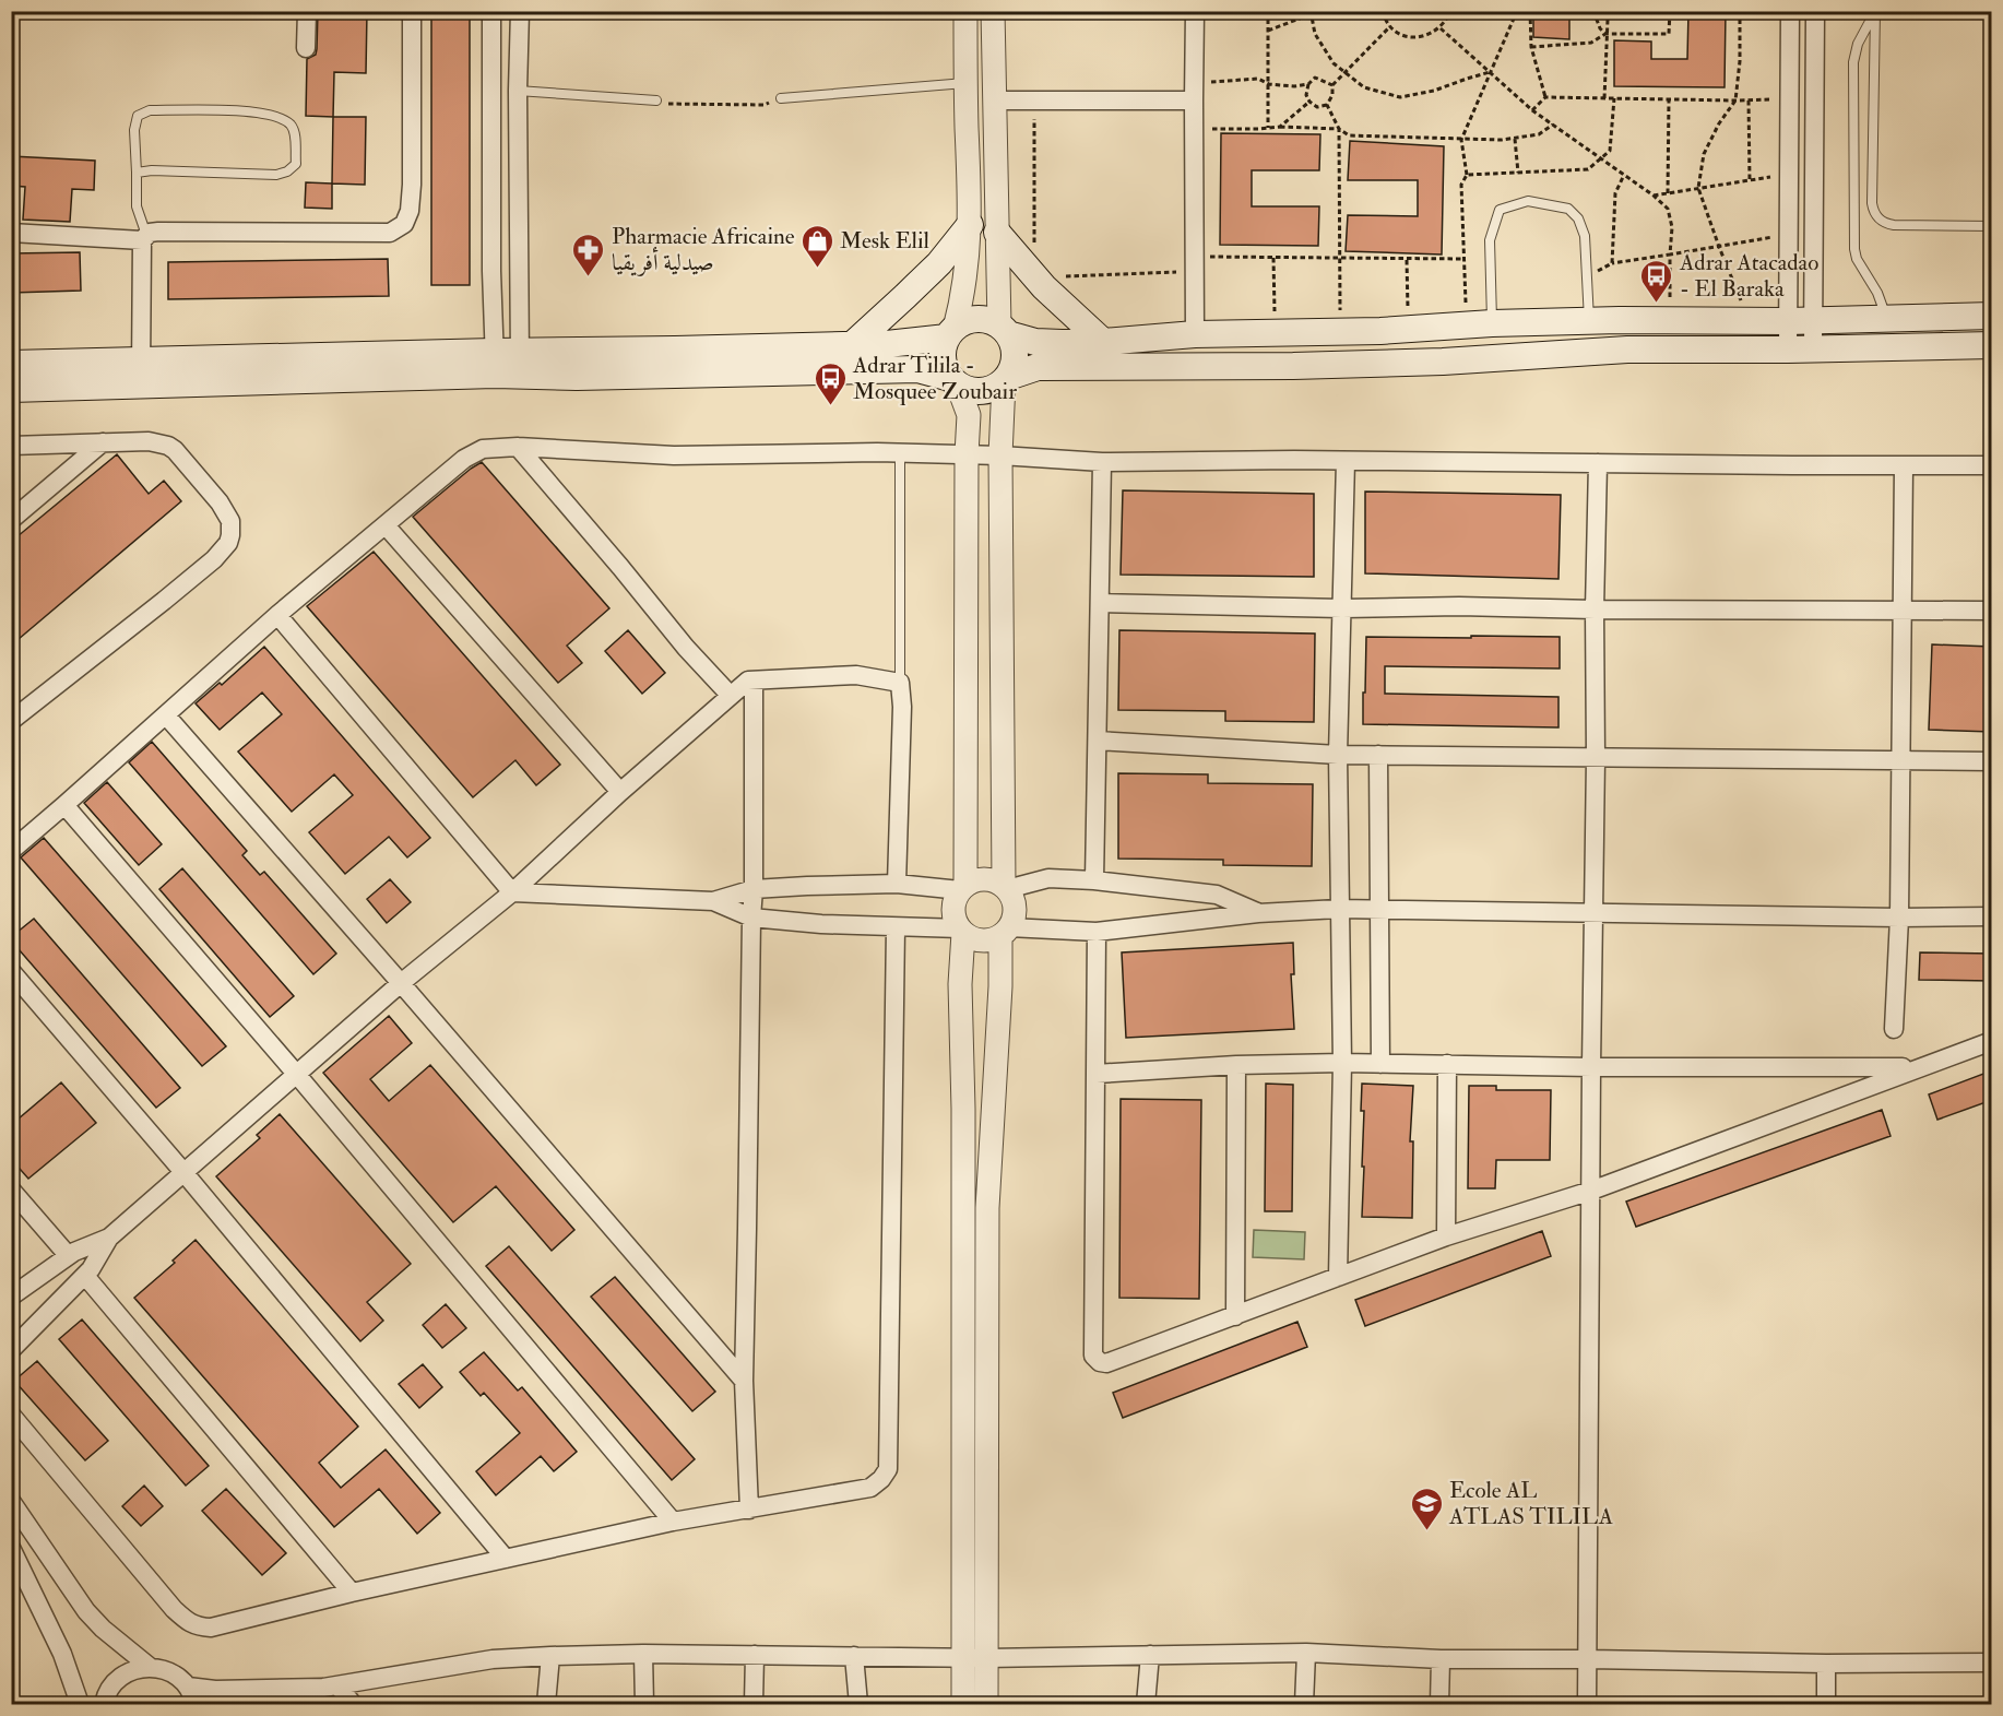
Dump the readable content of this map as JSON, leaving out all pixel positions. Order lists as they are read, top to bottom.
{
  "places": {
    "shop": ["Mesk Elil"],
    "pharmacy": ["Pharmacie Africaine صيدلية أفريقيا"],
    "bus stop": ["Adrar Atacadao - El Baraka", "Adrar Tilila - Mosquee Zoubair"],
    "school or university": ["Ecole AL ATLAS TILILA"]
  }
}
